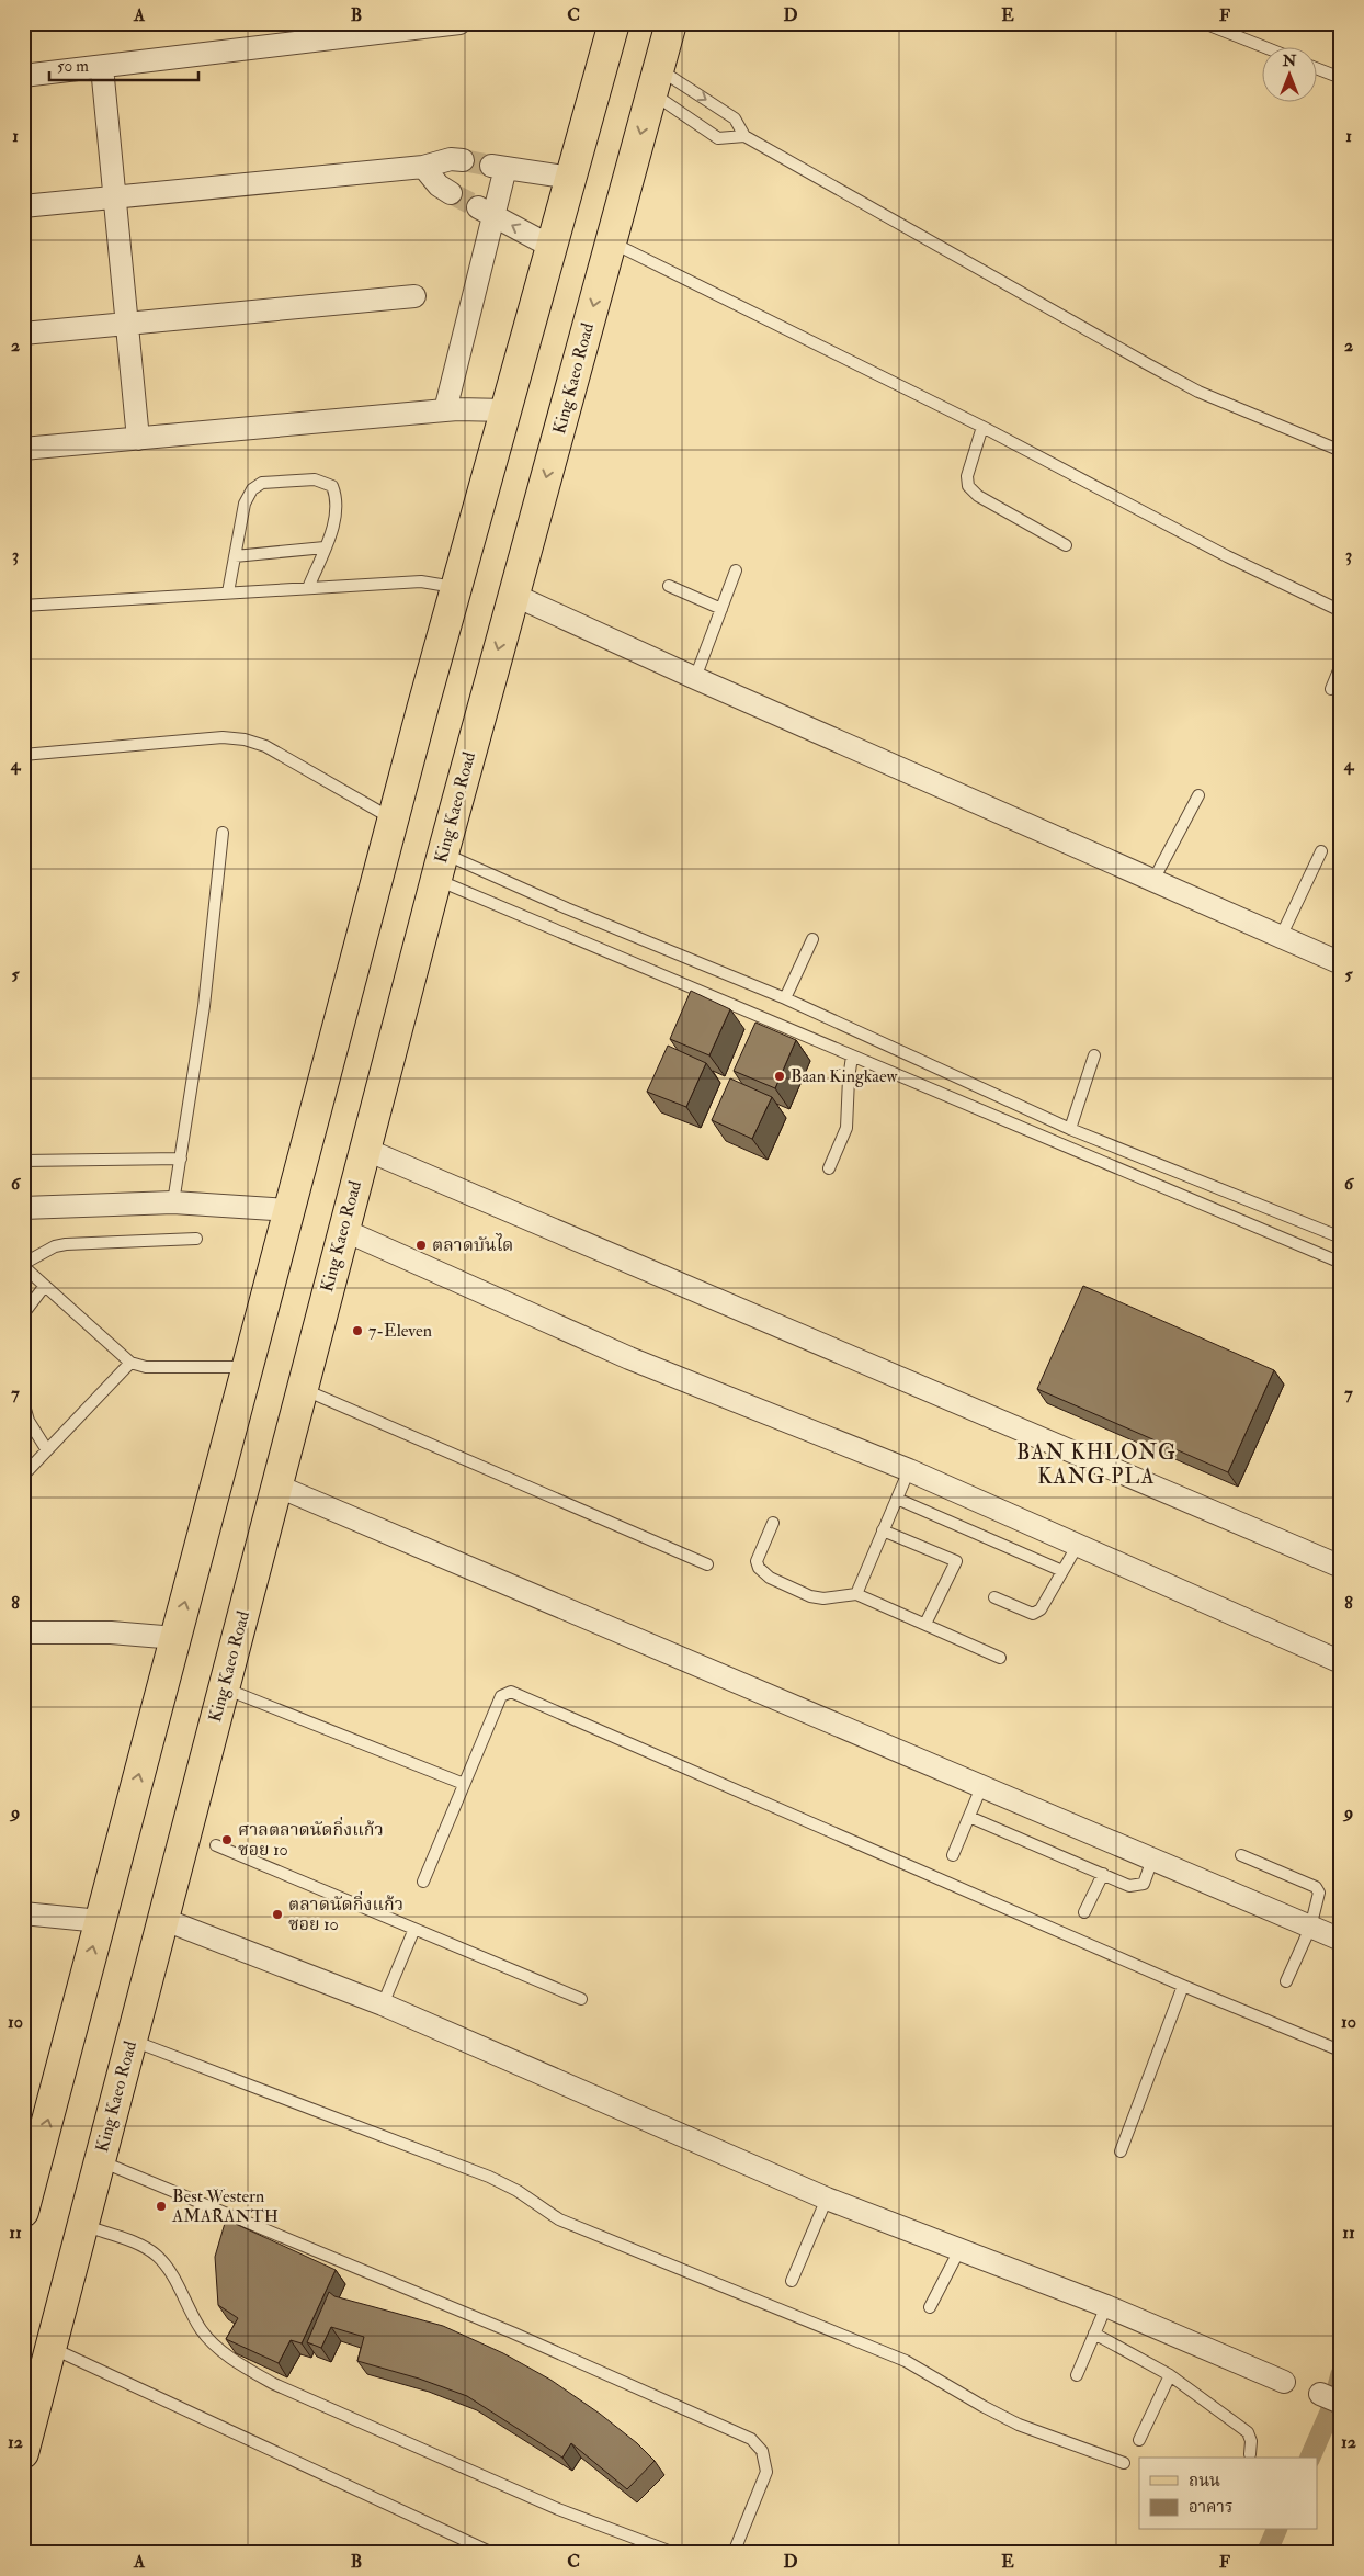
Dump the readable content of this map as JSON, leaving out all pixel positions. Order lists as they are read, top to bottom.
{
  "streets": {
    "main road": ["King Kaeo Road"]
  },
  "districts": ["BAN KHLONG KANG PLA"],
  "places": [
    "Baan Kingkaew",
    "ตลาดบันได",
    "7-Eleven",
    "ศาลตลาดนัดกิ่งแก้ว ซอย 10",
    "ตลาดนัดกิ่งแก้ว ซอย 10",
    "Best Western AMARANTH"
  ],
  "legend": ["ถนน", "อาคาร"],
  "scale_bar": "50 m",
  "north": "top",
  "grid": {
    "columns": [
      "A",
      "B",
      "C",
      "D",
      "E",
      "F"
    ],
    "rows": [
      "1",
      "2",
      "3",
      "4",
      "5",
      "6",
      "7",
      "8",
      "9",
      "10",
      "11",
      "12"
    ]
  }
}
